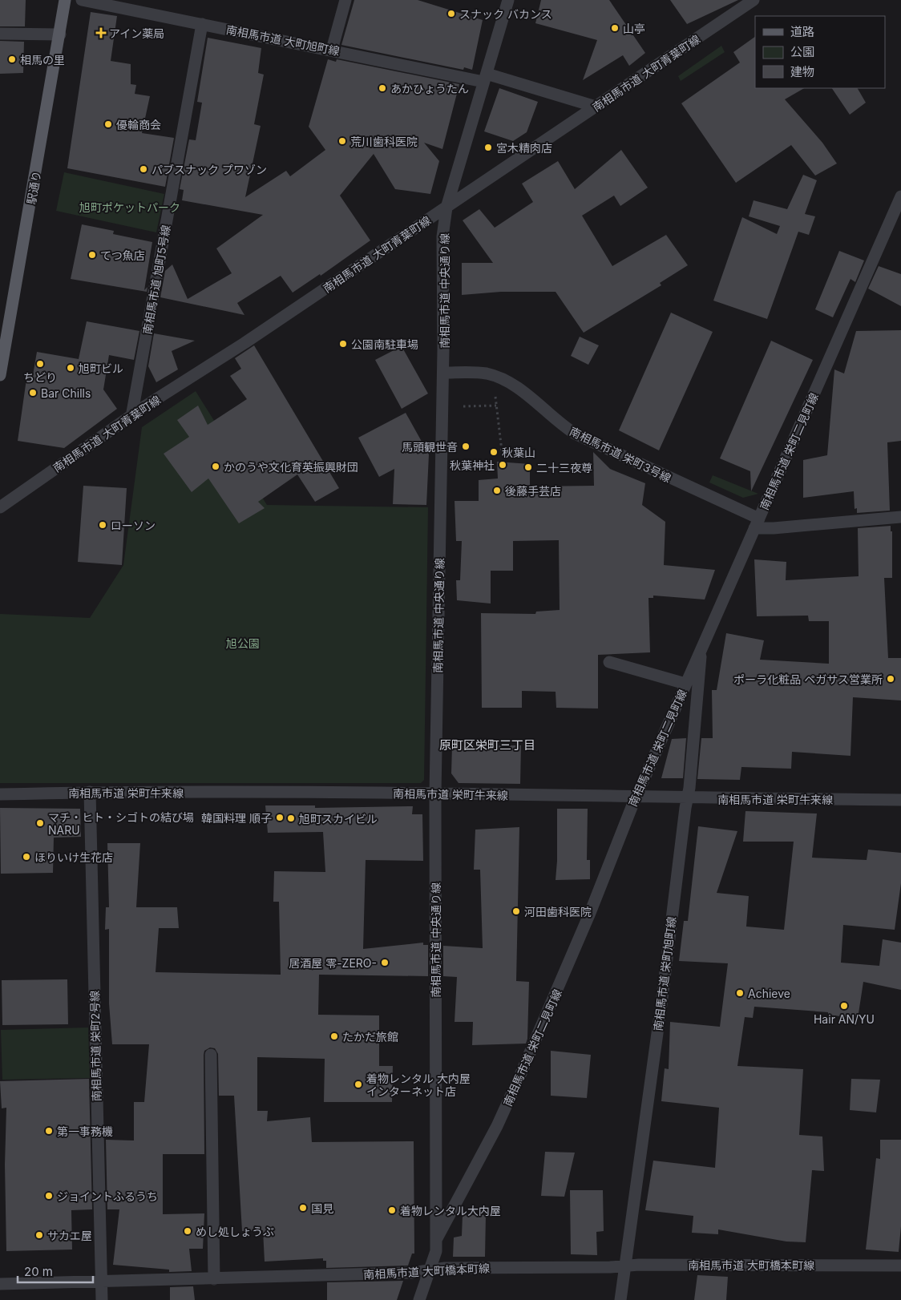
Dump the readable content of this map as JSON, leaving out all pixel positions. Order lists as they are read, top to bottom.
{
  "streets": {
    "main road": ["駅通り"],
    "street": [
      "南相馬市道 大町旭町線",
      "南相馬市道 大町青葉町線",
      "南相馬市道 旭町5号線",
      "南相馬市道 中央通り線",
      "南相馬市道 栄町二見町線",
      "南相馬市道 栄町3号線",
      "南相馬市道 栄町牛来線",
      "南相馬市道 栄町旭町線",
      "南相馬市道 栄町2号線",
      "南相馬市道 大町橋本町線"
    ]
  },
  "crossings": [
    ["南相馬市道 大町旭町線", "南相馬市道 大町青葉町線"],
    ["南相馬市道 大町旭町線", "南相馬市道 旭町5号線"],
    ["南相馬市道 大町旭町線", "南相馬市道 中央通り線"],
    ["南相馬市道 大町青葉町線", "南相馬市道 旭町5号線"],
    ["南相馬市道 大町青葉町線", "南相馬市道 中央通り線"],
    ["南相馬市道 中央通り線", "南相馬市道 栄町二見町線"],
    ["南相馬市道 中央通り線", "南相馬市道 栄町3号線"],
    ["南相馬市道 中央通り線", "南相馬市道 栄町牛来線"],
    ["南相馬市道 栄町二見町線", "南相馬市道 栄町3号線"],
    ["南相馬市道 栄町二見町線", "南相馬市道 栄町牛来線"],
    ["南相馬市道 栄町二見町線", "南相馬市道 栄町旭町線"],
    ["南相馬市道 栄町二見町線", "南相馬市道 大町橋本町線"],
    ["南相馬市道 栄町牛来線", "南相馬市道 栄町旭町線"],
    ["南相馬市道 栄町牛来線", "南相馬市道 栄町2号線"],
    ["南相馬市道 栄町旭町線", "南相馬市道 大町橋本町線"],
    ["南相馬市道 栄町2号線", "南相馬市道 大町橋本町線"]
  ],
  "districts": ["原町区栄町三丁目"],
  "parks": ["旭町ポケットパーク", "旭公園"],
  "places": {
    "other": [
      "スナック バカンス",
      "山亭",
      "相馬の里",
      "あかひょうたん",
      "優輪商会",
      "荒川歯科医院",
      "宮木精肉店",
      "パブスナック プワゾン",
      "てつ魚店",
      "公園南駐車場",
      "ちどり",
      "旭町ビル",
      "Bar Chills",
      "馬頭観世音",
      "秋葉山",
      "秋葉神社",
      "かのうや文化育英振興財団",
      "二十三夜尊",
      "後藤手芸店",
      "ローソン",
      "ポーラ化粧品 ペガサス営業所",
      "韓国料理 順子",
      "旭町スカイビル",
      "マチ・ヒト・シゴトの結び場 NARU",
      "ほりいけ生花店",
      "河田歯科医院",
      "居酒屋 零-ZERO-",
      "Achieve",
      "Hair AN/YU",
      "たかだ旅館",
      "着物レンタル 大内屋 インターネット店",
      "第一事務機",
      "ジョイントふるうち",
      "国見",
      "着物レンタル大内屋",
      "めし処しょうぶ",
      "サカエ屋"
    ],
    "health": ["アイン薬局"]
  },
  "legend": ["道路", "公園", "建物"],
  "scale_bar": "20 m"
}
